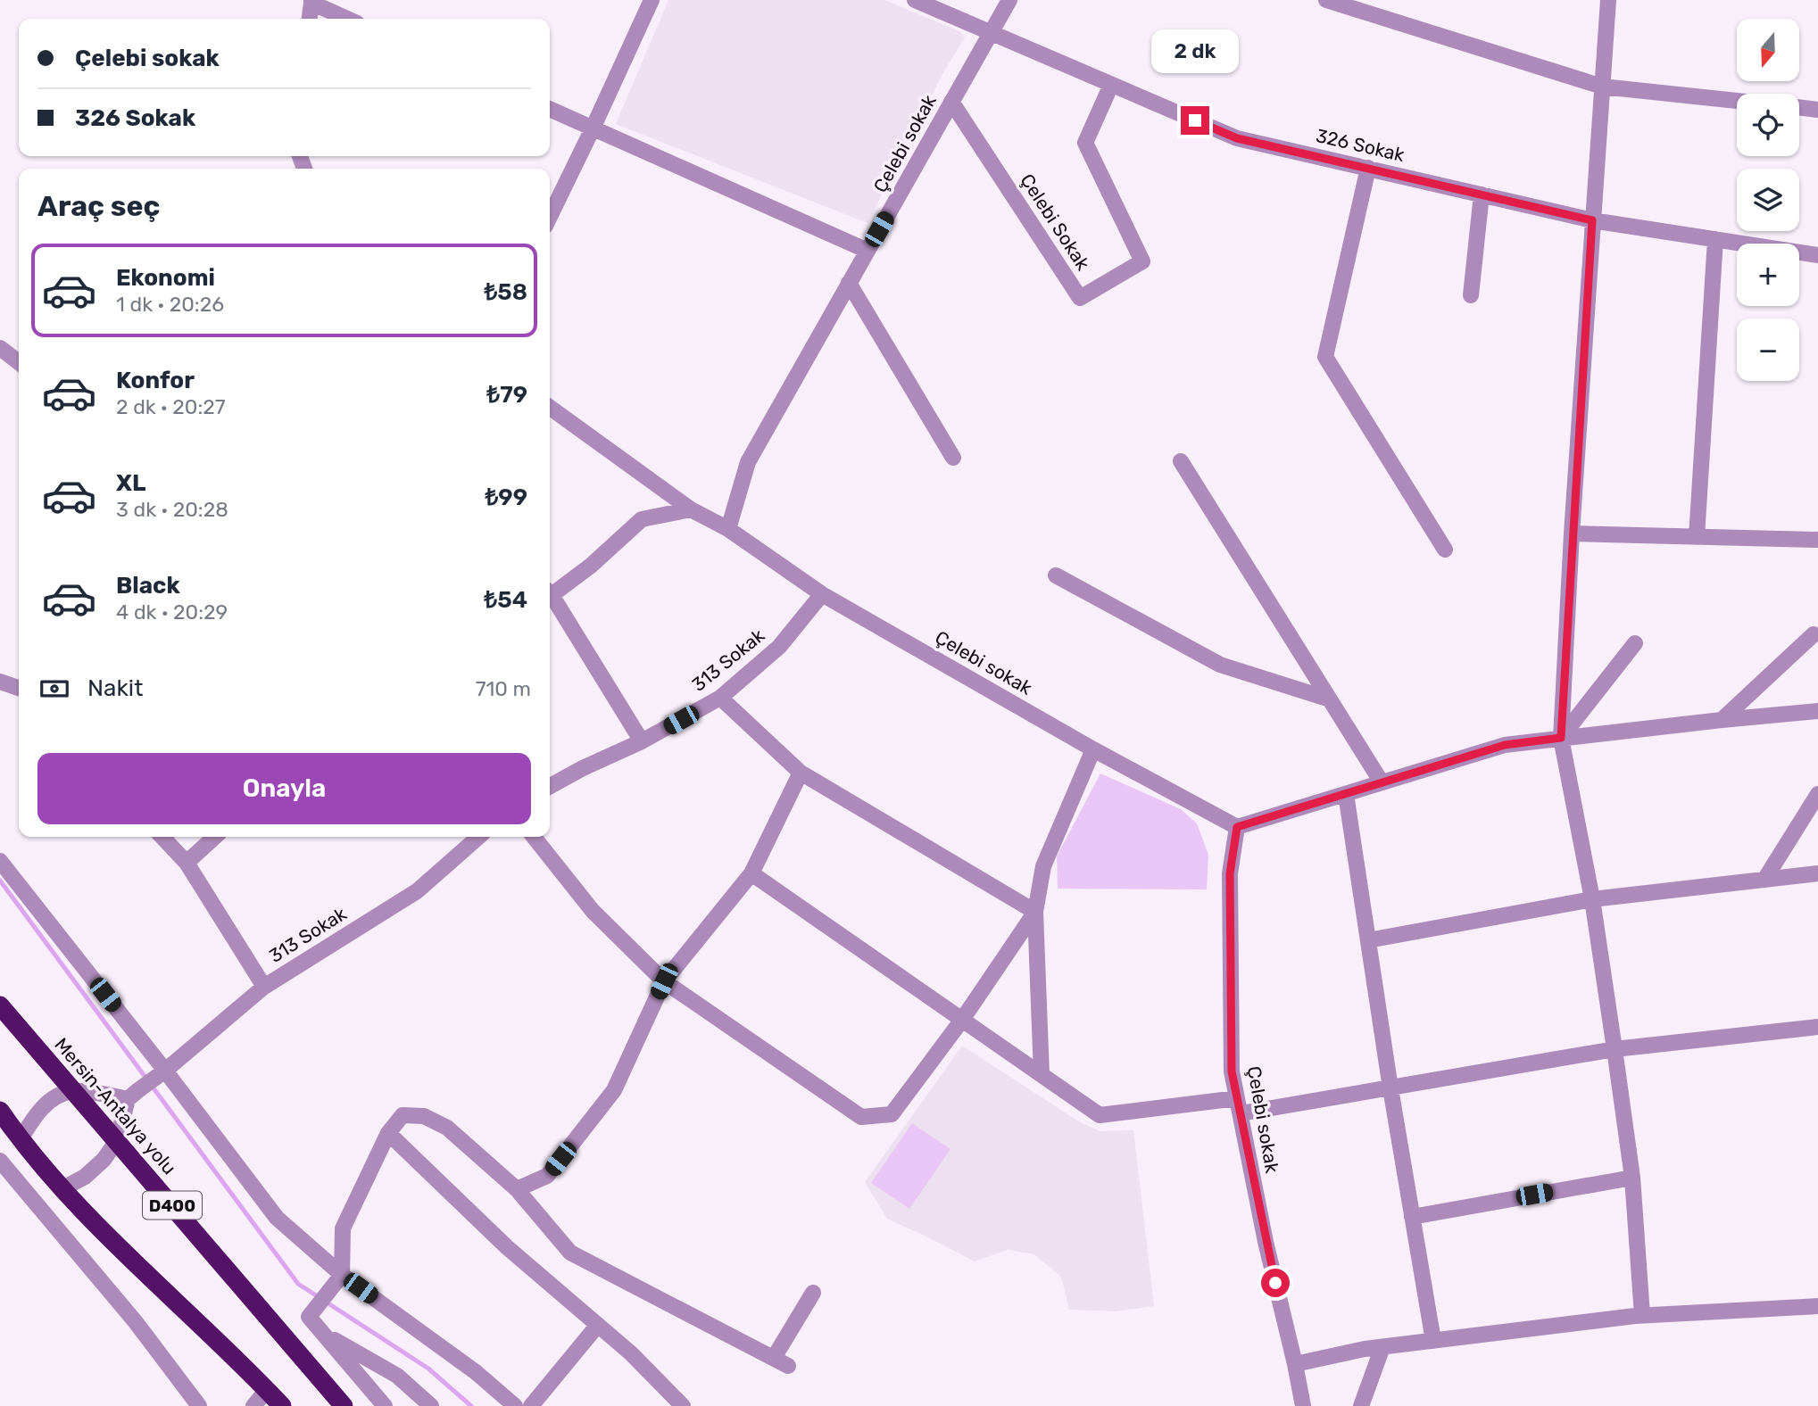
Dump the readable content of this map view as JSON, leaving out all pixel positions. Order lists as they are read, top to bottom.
{
  "streets": {
    "highway": ["Mersin-Antalya yolu", "D400"],
    "street": [
      "Çelebi sokak",
      "326 Sokak",
      "Çelebi Sokak",
      "313 Sokak"
    ]
  },
  "crossings": [
    ["Çelebi sokak", "326 Sokak"],
    ["Çelebi sokak", "Çelebi Sokak"],
    ["Çelebi sokak", "313 Sokak"],
    ["326 Sokak", "Çelebi Sokak"]
  ],
  "north": "bottom",
  "page": {
    "map_buttons": ["+", "−"],
    "banner": ["Çelebi sokak", "326 Sokak"],
    "bubble": "2 dk",
    "heading": "Araç seç",
    "list": [
      {
        "name": "Ekonomi",
        "note": "1 dk · 20:26",
        "value": "₺58"
      },
      {
        "name": "Konfor",
        "note": "2 dk · 20:27",
        "value": "₺79"
      },
      {
        "name": "XL",
        "note": "3 dk · 20:28",
        "value": "₺99"
      },
      {
        "name": "Black",
        "note": "4 dk · 20:29",
        "value": "₺54"
      }
    ],
    "pay": ["Nakit", "710 m"],
    "buttons": "Onayla"
  }
}
